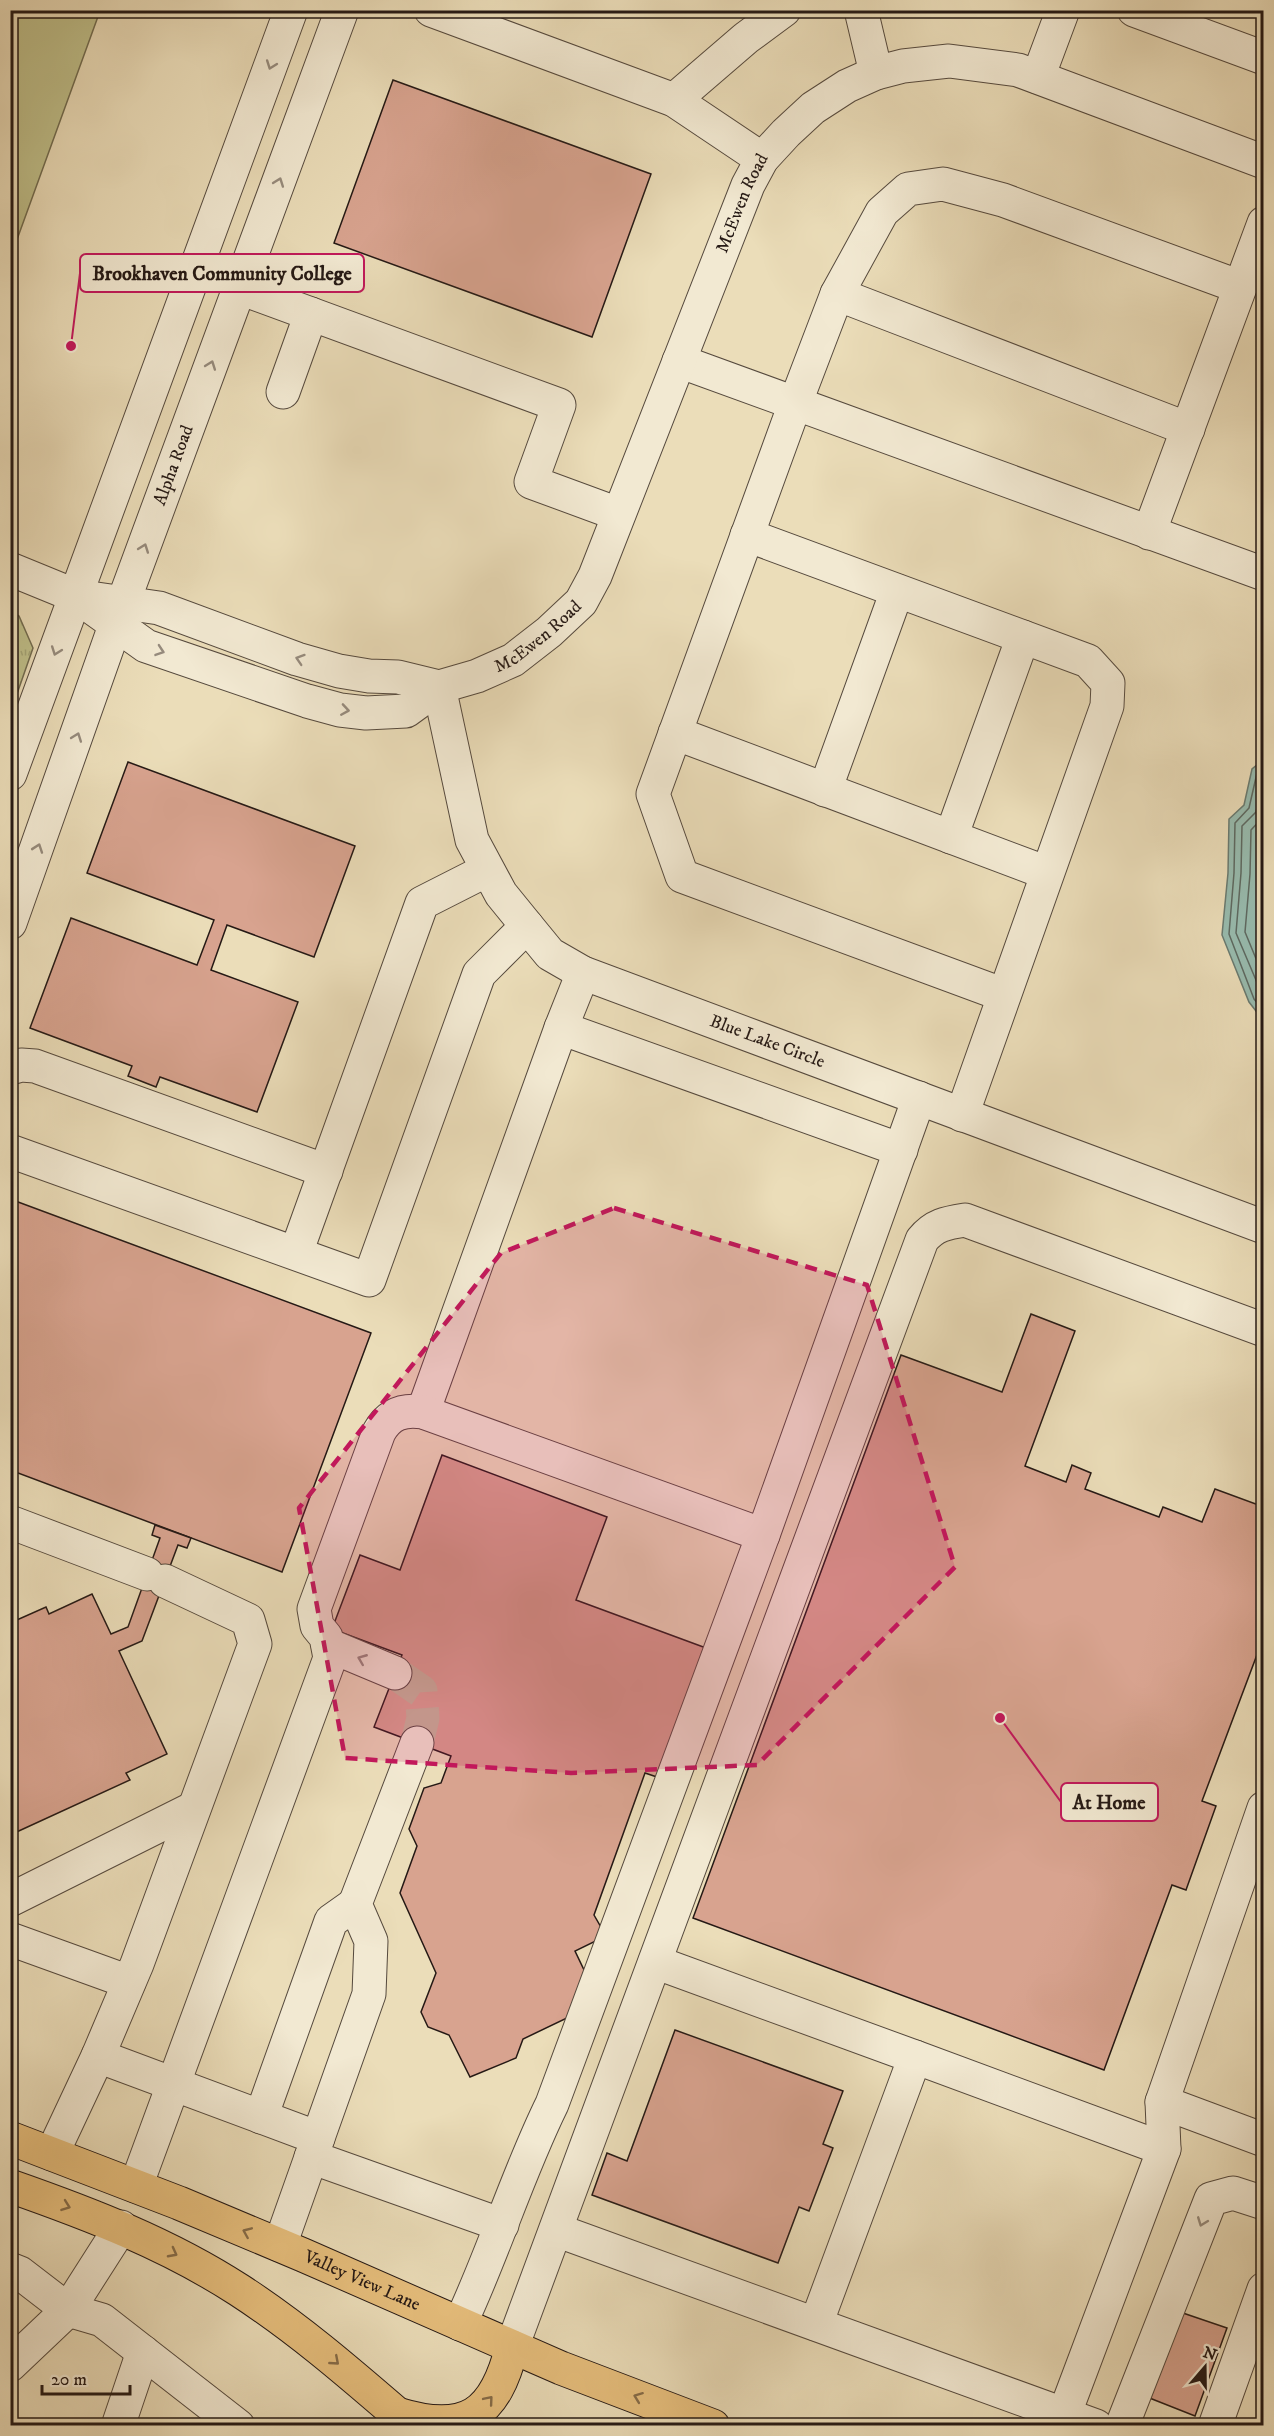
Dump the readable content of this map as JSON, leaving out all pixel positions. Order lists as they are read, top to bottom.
{
  "streets": {
    "main road": ["Valley View Lane"],
    "street": ["McEwen Road", "Alpha Road", "Blue Lake Circle"]
  },
  "crossings": [
    ["McEwen Road", "Alpha Road"],
    ["McEwen Road", "Blue Lake Circle"]
  ],
  "places": ["Brookhaven Community College", "At Home"],
  "scale_bar": "20 m",
  "north": "top"
}
